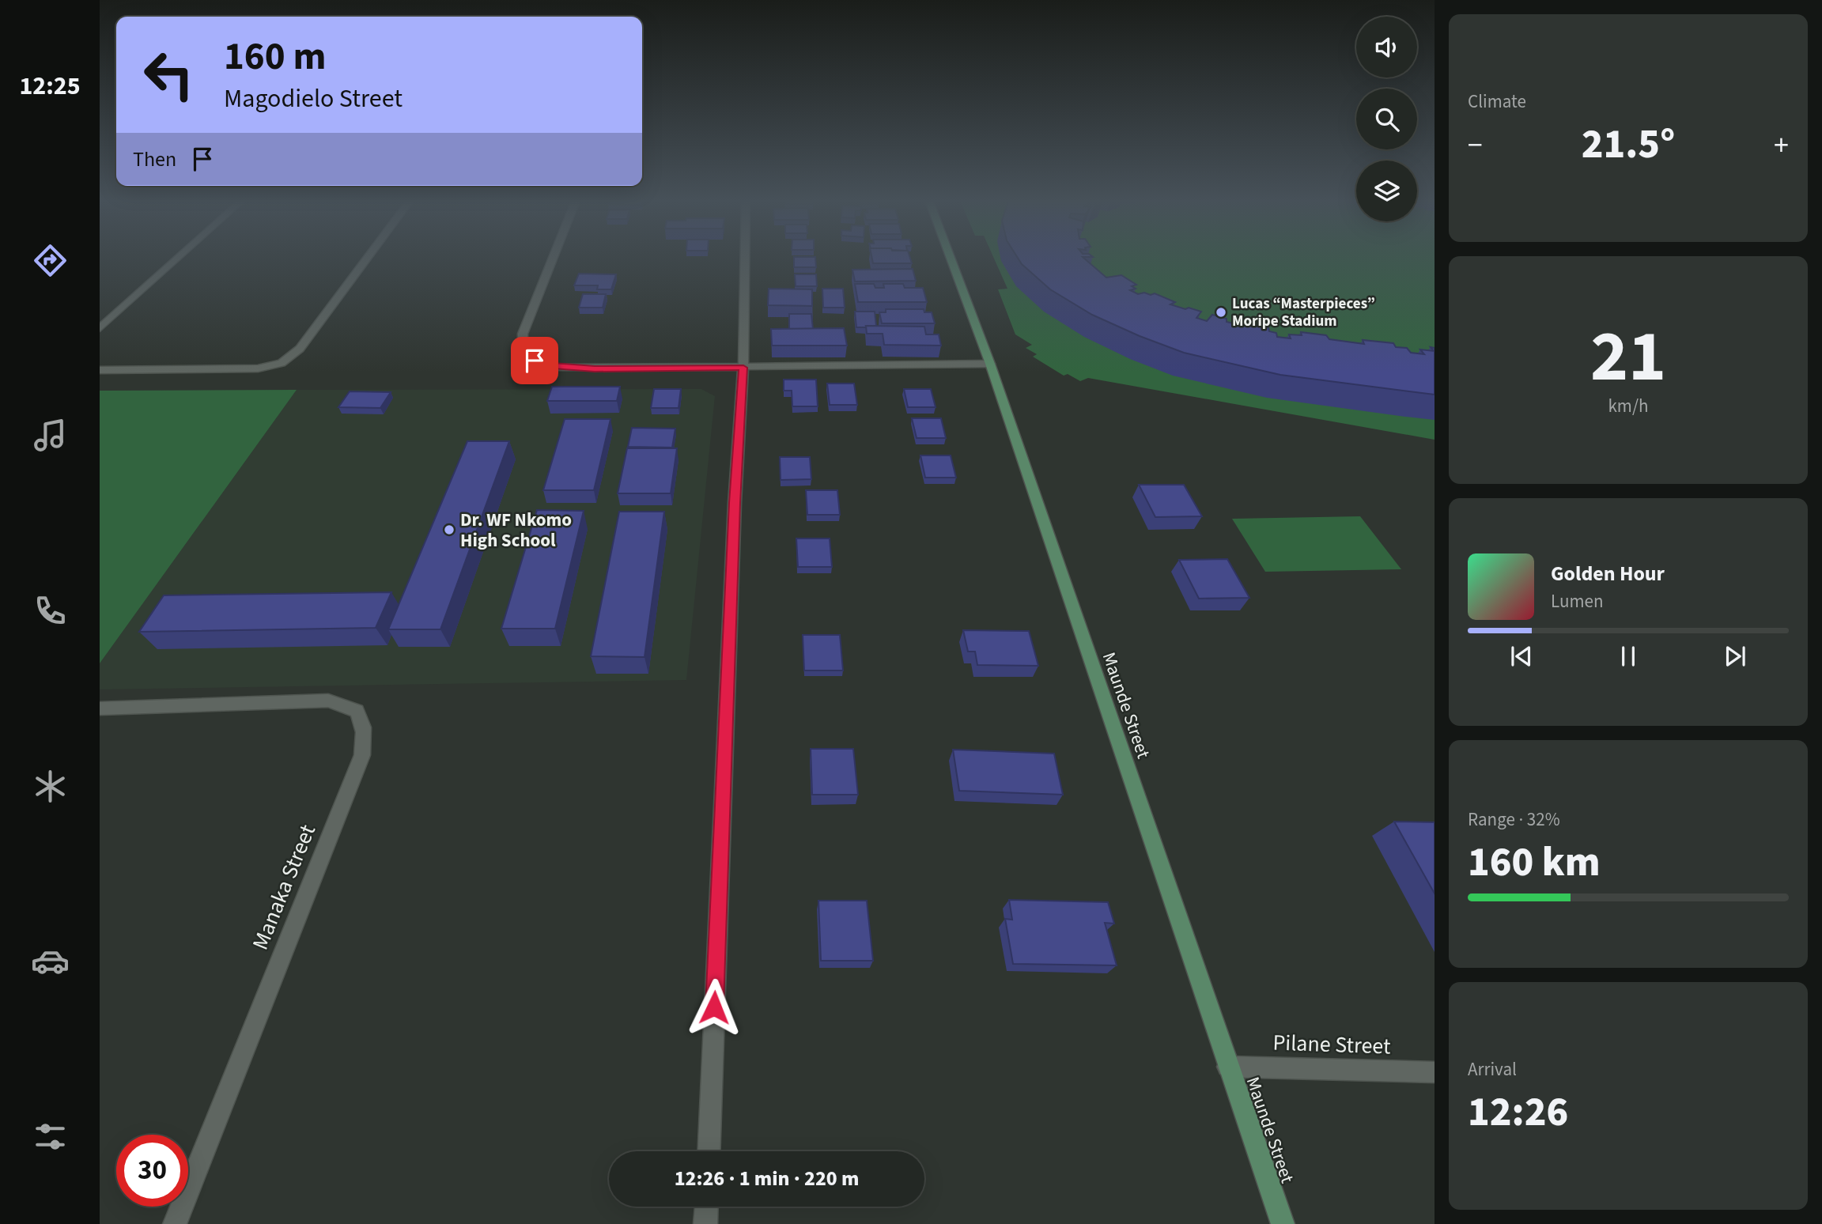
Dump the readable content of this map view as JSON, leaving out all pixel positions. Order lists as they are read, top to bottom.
{
  "streets": {
    "street": ["Maunde Street", "Manaka Street", "Pilane Street"]
  },
  "crossings": [
    ["Maunde Street", "Pilane Street"]
  ],
  "places": ["Lucas “Masterpieces” Moripe Stadium", "Dr. WF Nkomo High School"],
  "page": {
    "tabs": "12:25",
    "tile": [
      "Climate",
      ["21", "km/h"],
      ["Range · 32%", "160 km"],
      ["Arrival", "12:26"]
    ],
    "turn": ["160 m", "Magodielo Street"],
    "heat": ["−", "21.5°", "+"],
    "then": "Then",
    "song": ["Golden Hour", "Lumen"],
    "limit": "30",
    "trip": "12:26 · 1 min · 220 m"
  }
}
